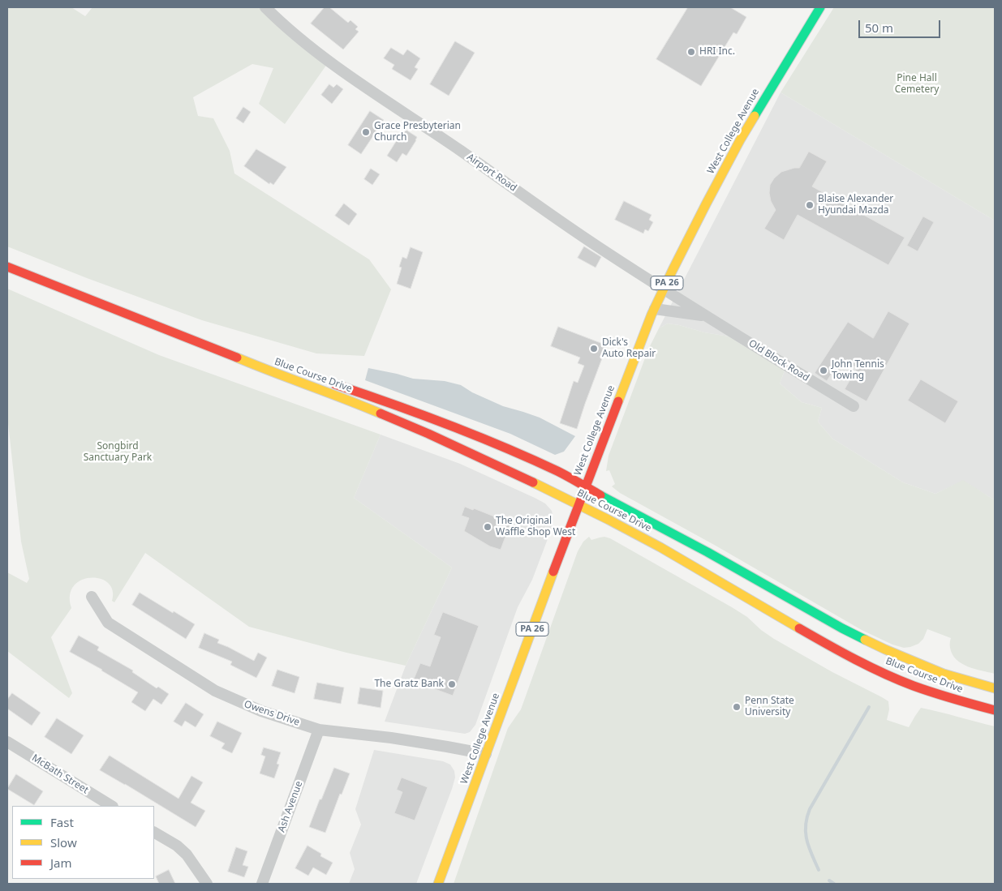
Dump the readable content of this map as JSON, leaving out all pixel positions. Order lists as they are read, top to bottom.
{
  "streets": {
    "main road": ["West College Avenue", "PA 26", "Blue Course Drive"],
    "street": [
      "Airport Road",
      "Old Block Road",
      "Owens Drive",
      "McBath Street",
      "Ash Avenue"
    ]
  },
  "crossings": [
    ["West College Avenue", "Airport Road"],
    ["West College Avenue", "Old Block Road"],
    ["West College Avenue", "Blue Course Drive"],
    ["West College Avenue", "Owens Drive"],
    ["Airport Road", "Old Block Road"],
    ["Owens Drive", "Ash Avenue"]
  ],
  "parks": ["Pine Hall Cemetery", "Songbird Sanctuary Park"],
  "places": [
    "HRI Inc.",
    "Grace Presbyterian Church",
    "Blaise Alexander Hyundai Mazda",
    "Dick's Auto Repair",
    "John Tennis Towing",
    "The Original Waffle Shop West",
    "The Gratz Bank",
    "Penn State University"
  ],
  "legend": ["Fast", "Slow", "Jam"],
  "scale_bar": "50 m"
}
